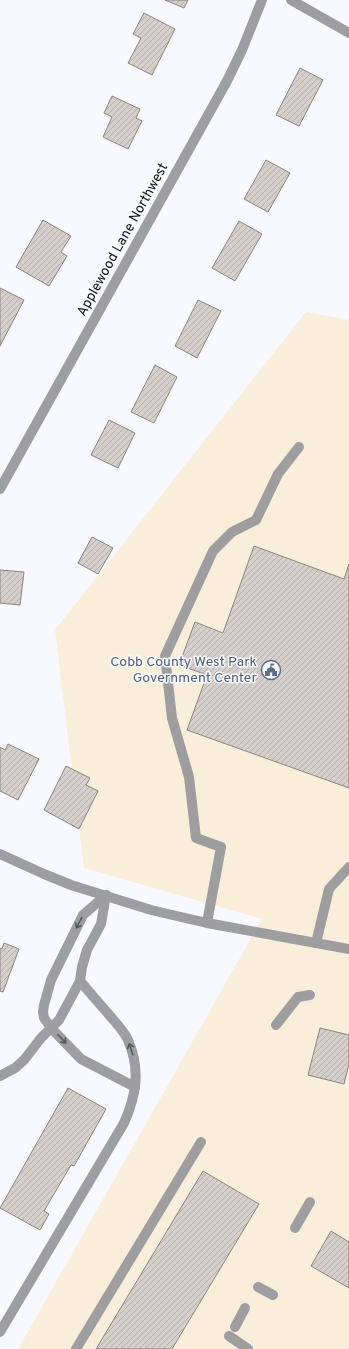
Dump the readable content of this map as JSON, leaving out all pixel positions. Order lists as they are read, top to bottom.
{
  "streets": {
    "street": ["Applewood Lane Northwest"]
  },
  "places": {
    "public building": ["Cobb County West Park Government Center"]
  }
}
